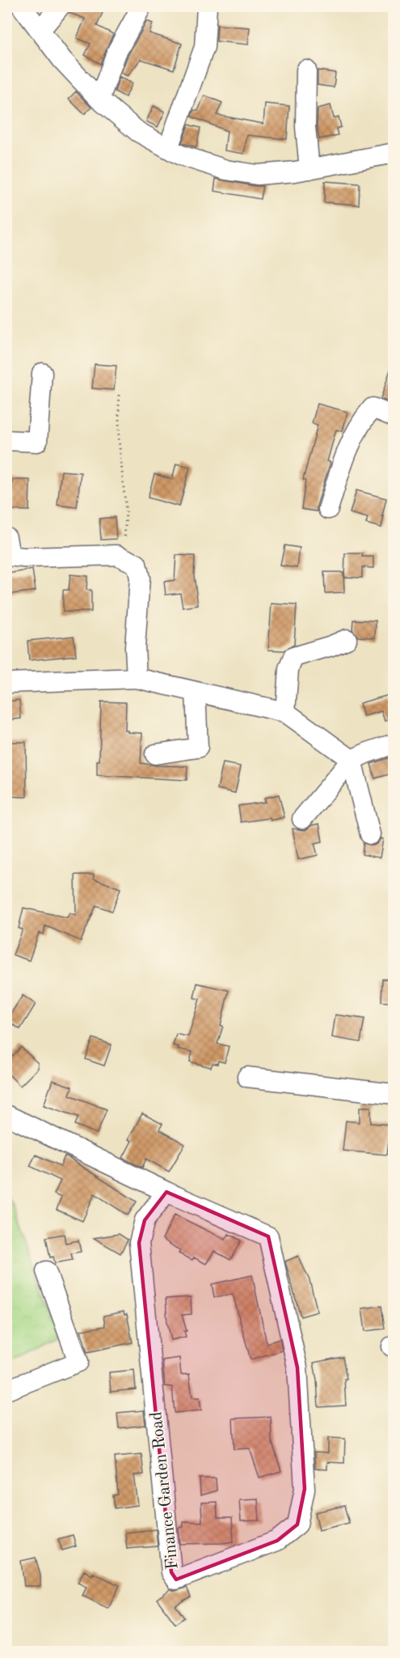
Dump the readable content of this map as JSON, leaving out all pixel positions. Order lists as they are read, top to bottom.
{
  "streets": {
    "street": ["Finance Garden Road"]
  }
}
